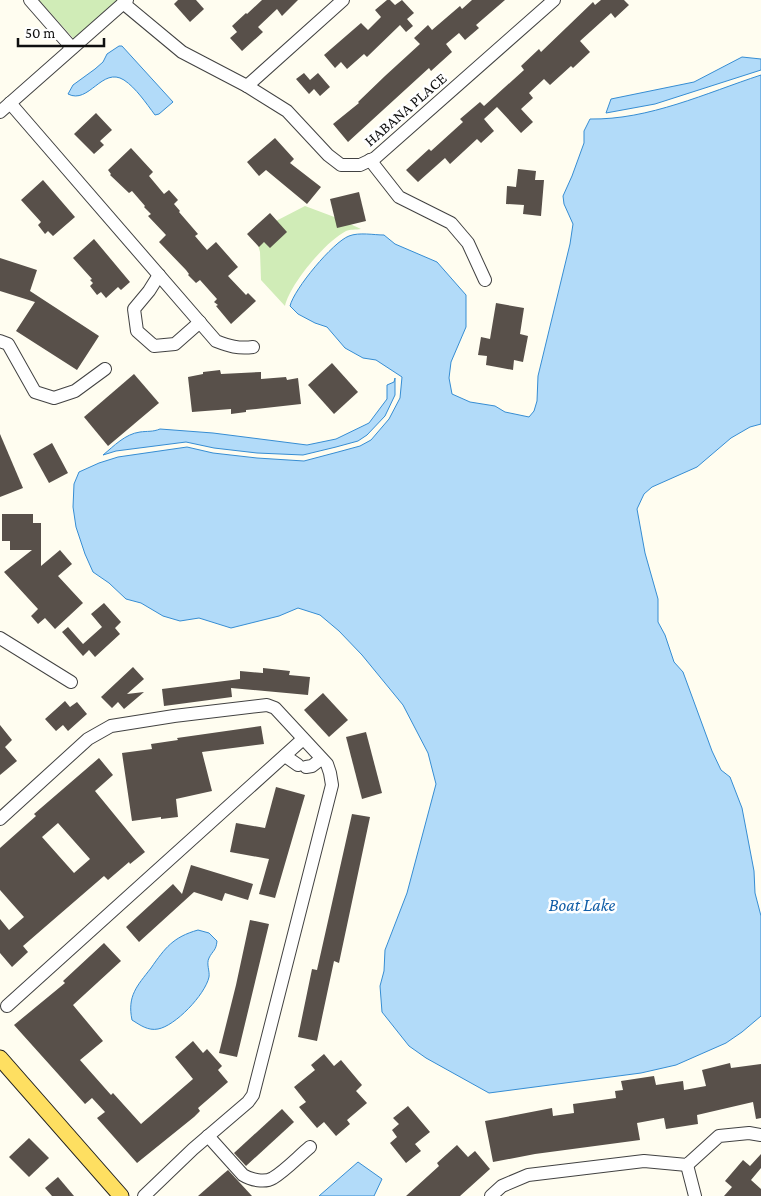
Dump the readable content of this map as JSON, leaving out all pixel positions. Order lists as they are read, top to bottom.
{
  "streets": {
    "street": ["HABANA PLACE"]
  },
  "water": ["Boat Lake"],
  "scale_bar": "50 m"
}
